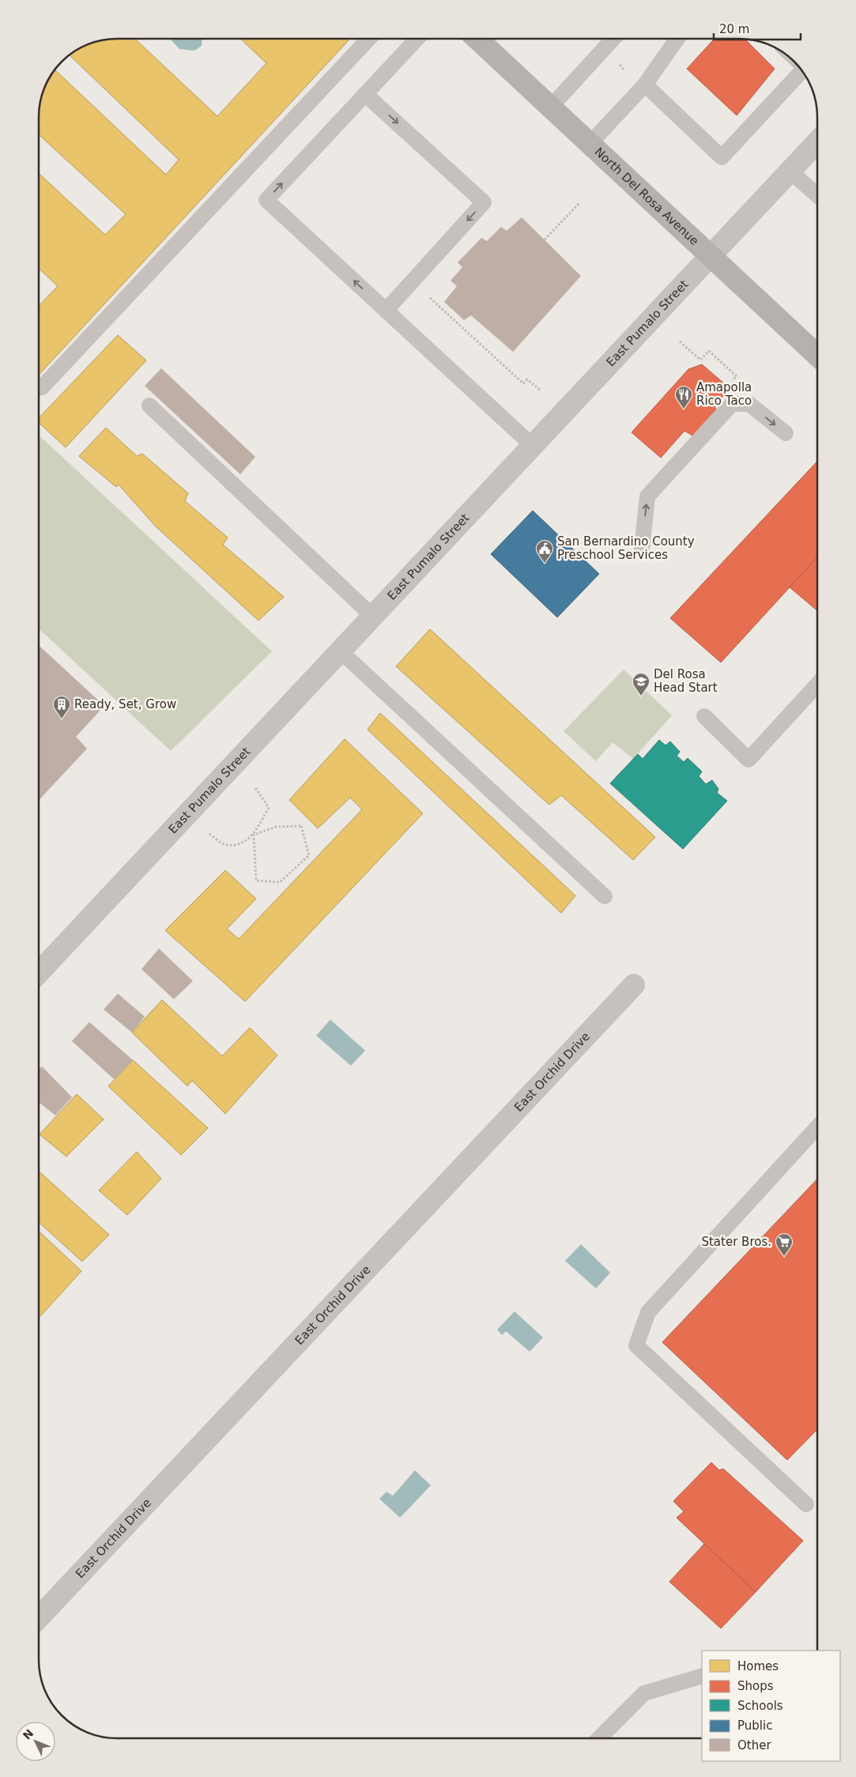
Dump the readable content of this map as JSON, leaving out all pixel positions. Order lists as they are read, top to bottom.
{
  "streets": {
    "main road": ["North Del Rosa Avenue"],
    "street": ["East Pumalo Street", "East Orchid Drive"]
  },
  "crossings": [
    ["North Del Rosa Avenue", "East Pumalo Street"]
  ],
  "places": {
    "restaurant": ["Amapolla Rico Taco"],
    "public building": ["San Bernardino County Preschool Services"],
    "school or university": ["Del Rosa Head Start"],
    "building": ["Ready, Set, Grow"],
    "supermarket": ["Stater Bros."]
  },
  "legend": [
    "Homes",
    "Shops",
    "Schools",
    "Public",
    "Other"
  ],
  "scale_bar": "20 m",
  "north": "top left"
}
